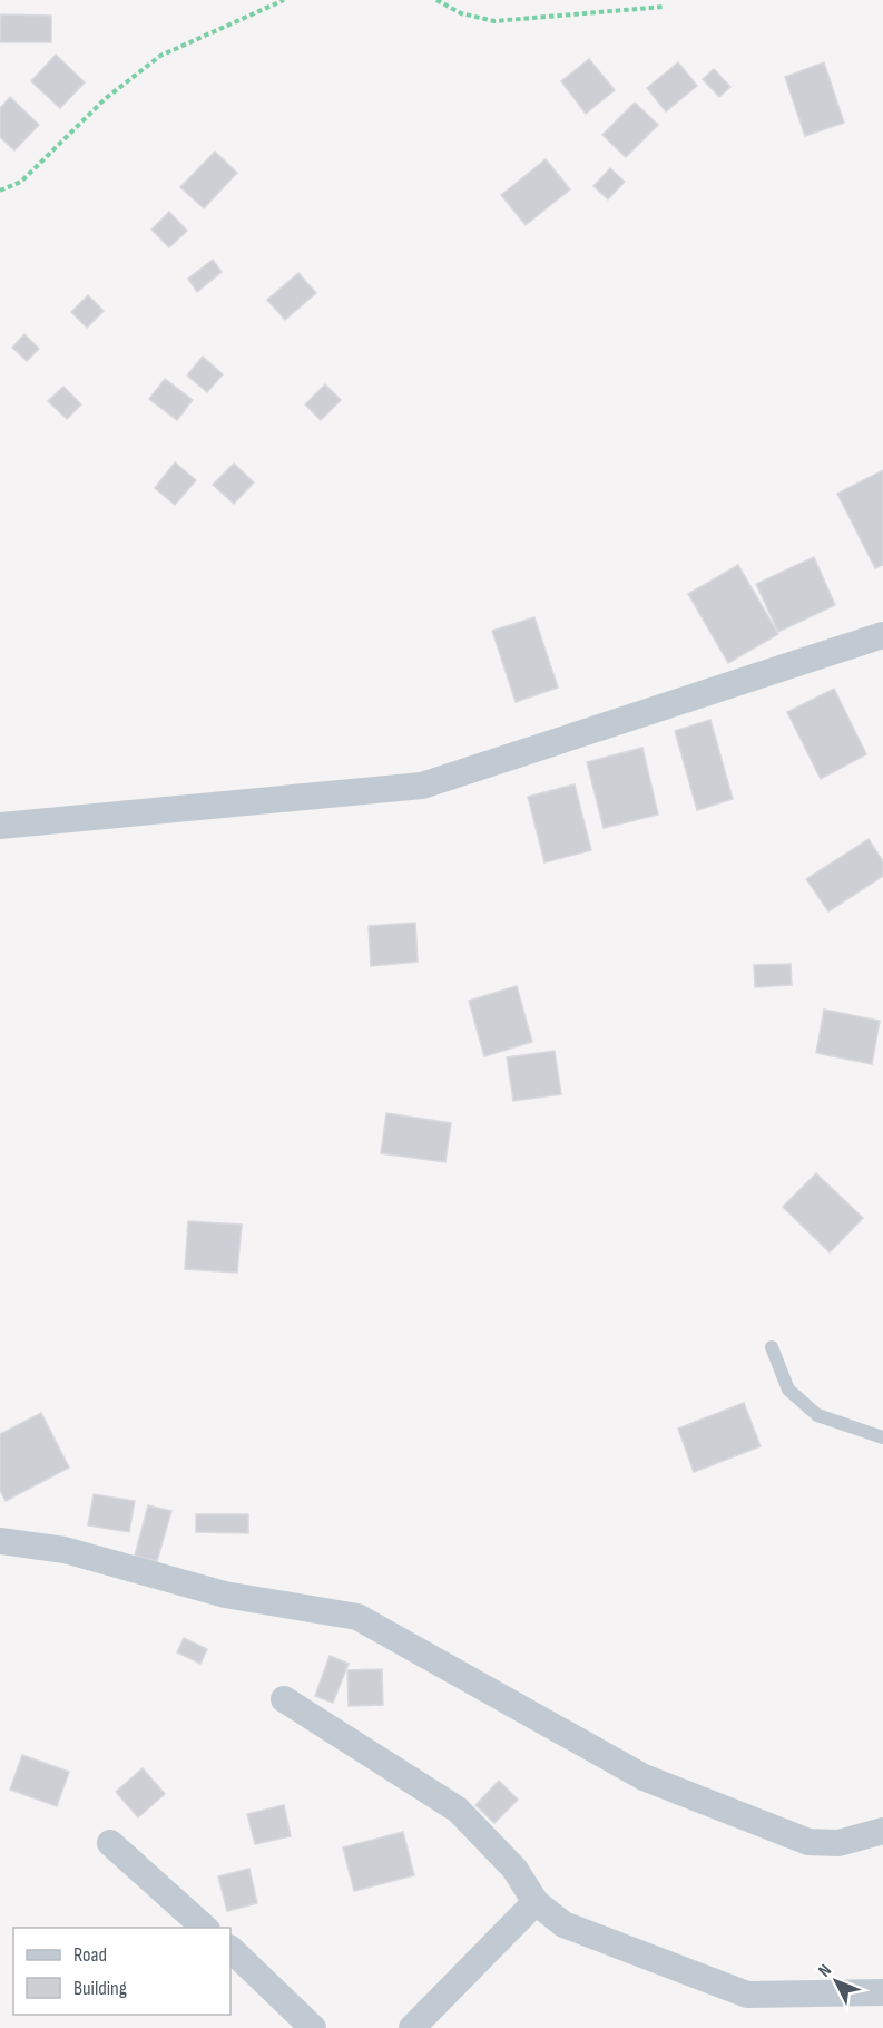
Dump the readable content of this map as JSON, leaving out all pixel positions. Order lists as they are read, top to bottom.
{
  "legend": ["Road", "Building"],
  "north": "top left"
}
